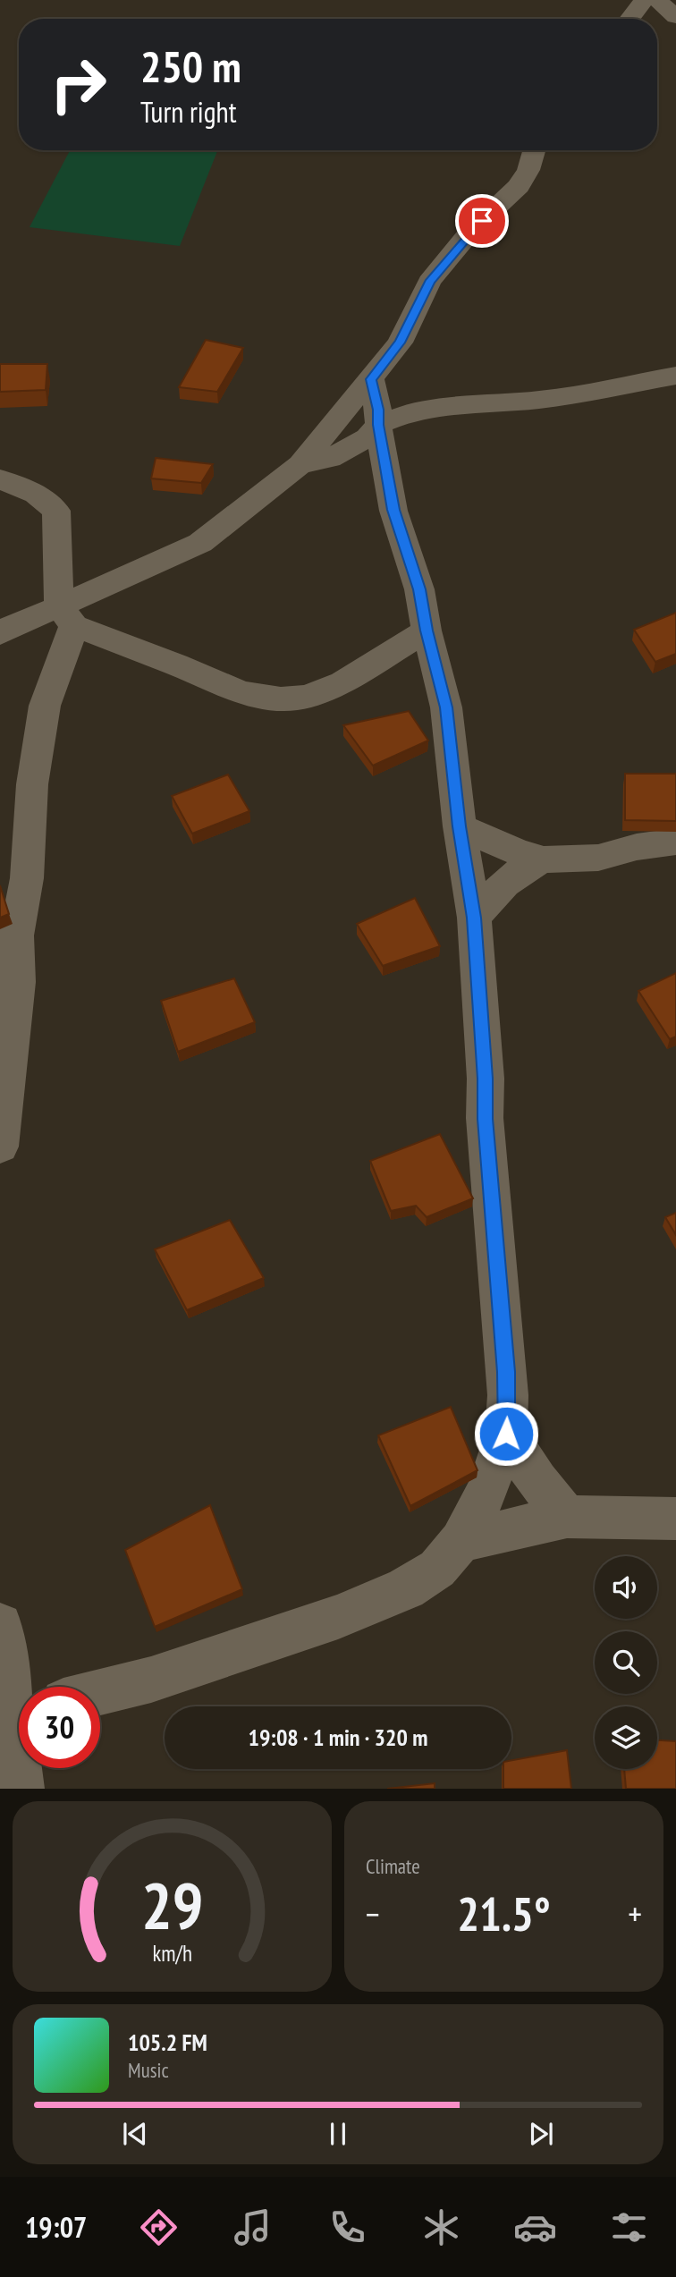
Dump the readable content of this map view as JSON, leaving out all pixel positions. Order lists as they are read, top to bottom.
{
  "page": {
    "turn": ["250 m", "Turn right"],
    "limit": "30",
    "trip": "19:08 · 1 min · 320 m",
    "tile": "Climate",
    "heat": ["−", "21.5°", "+"],
    "song": ["105.2 FM", "Music"],
    "tabs": "19:07",
    "gauge": ["29", "km/h"]
  }
}
